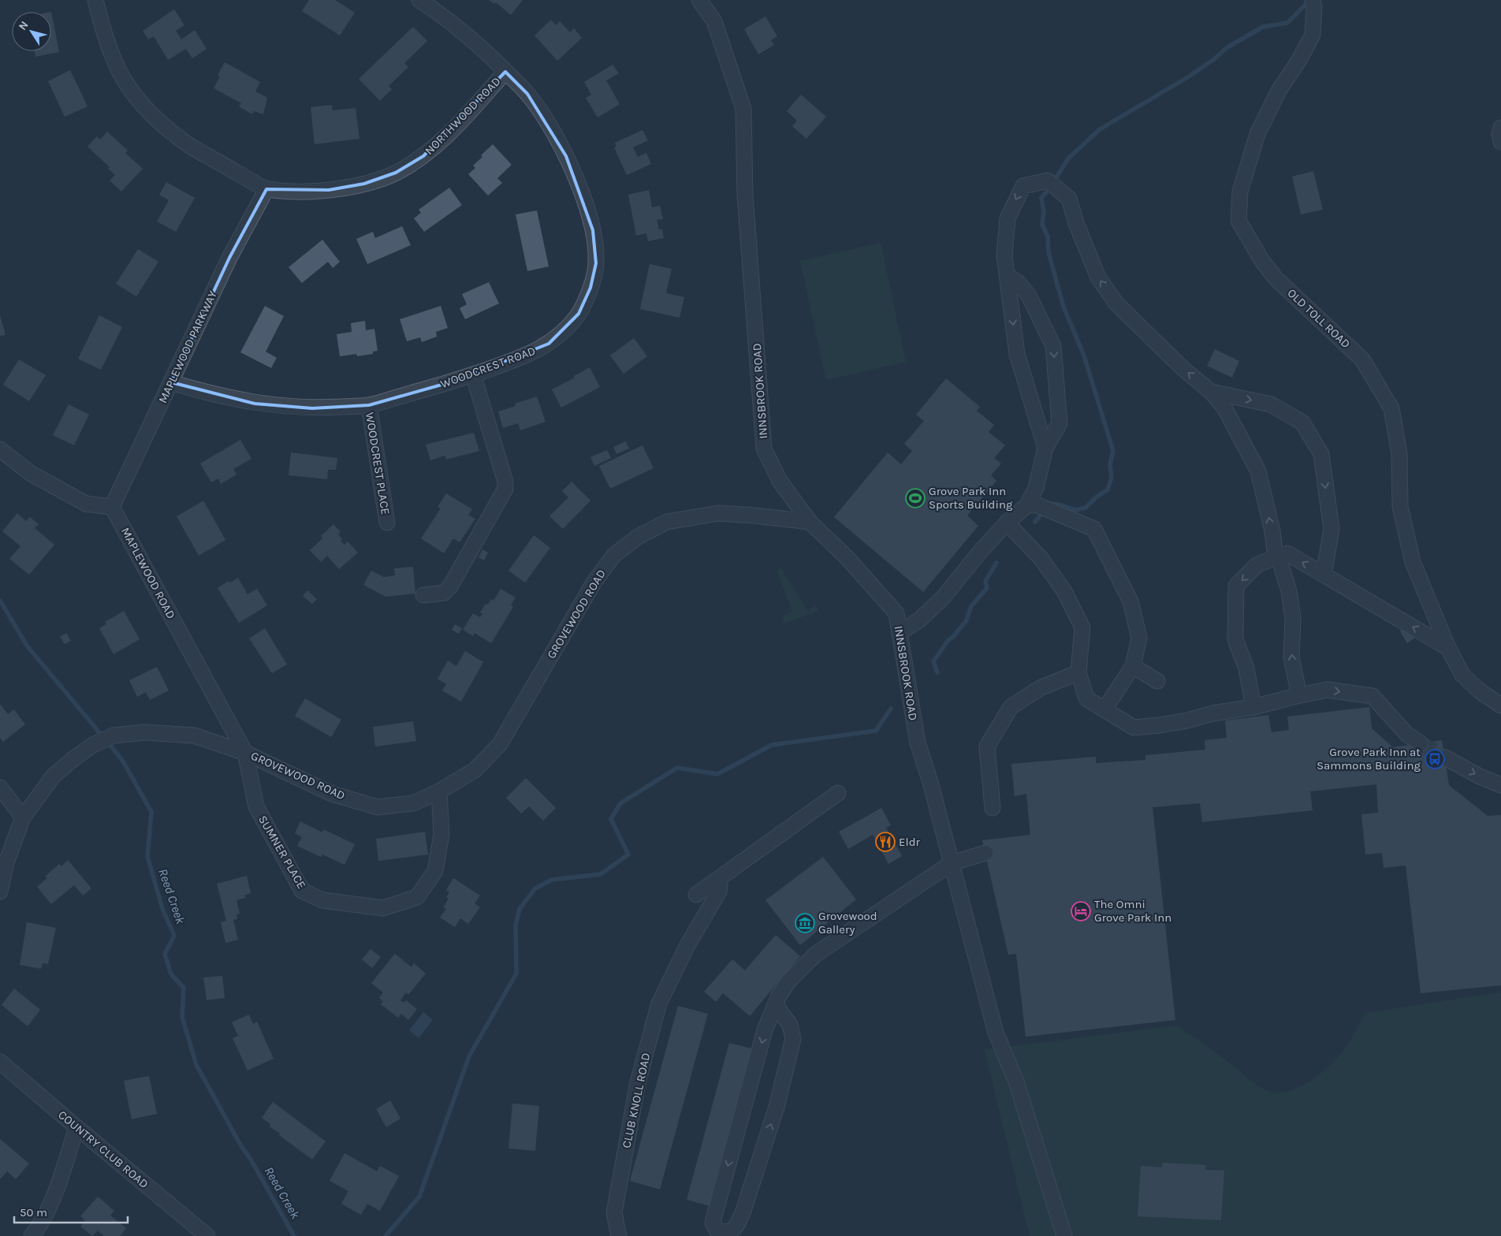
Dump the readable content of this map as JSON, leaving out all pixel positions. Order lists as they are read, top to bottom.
{
  "streets": {
    "street": [
      "NORTHWOOD ROAD",
      "OLD TOLL ROAD",
      "MAPLEWOOD PARKWAY",
      "WOODCREST ROAD",
      "INNSBROOK ROAD",
      "WOODCREST PLACE",
      "MAPLEWOOD ROAD",
      "GROVEWOOD ROAD",
      "SUMNER PLACE",
      "CLUB KNOLL ROAD",
      "COUNTRY CLUB ROAD"
    ]
  },
  "crossings": [
    ["NORTHWOOD ROAD", "MAPLEWOOD PARKWAY"],
    ["NORTHWOOD ROAD", "WOODCREST ROAD"],
    ["MAPLEWOOD PARKWAY", "WOODCREST ROAD"],
    ["MAPLEWOOD PARKWAY", "MAPLEWOOD ROAD"],
    ["WOODCREST ROAD", "WOODCREST PLACE"],
    ["INNSBROOK ROAD", "GROVEWOOD ROAD"],
    ["MAPLEWOOD ROAD", "GROVEWOOD ROAD"],
    ["MAPLEWOOD ROAD", "SUMNER PLACE"],
    ["GROVEWOOD ROAD", "SUMNER PLACE"]
  ],
  "water": ["Reed Creek"],
  "places": {
    "sports": ["Grove Park Inn Sports Building"],
    "bus stop": ["Grove Park Inn at Sammons Building"],
    "restaurant": ["Eldr"],
    "hotel": ["The Omni Grove Park Inn"],
    "museum": ["Grovewood Gallery"]
  },
  "scale_bar": "50 m",
  "north": "top left"
}
